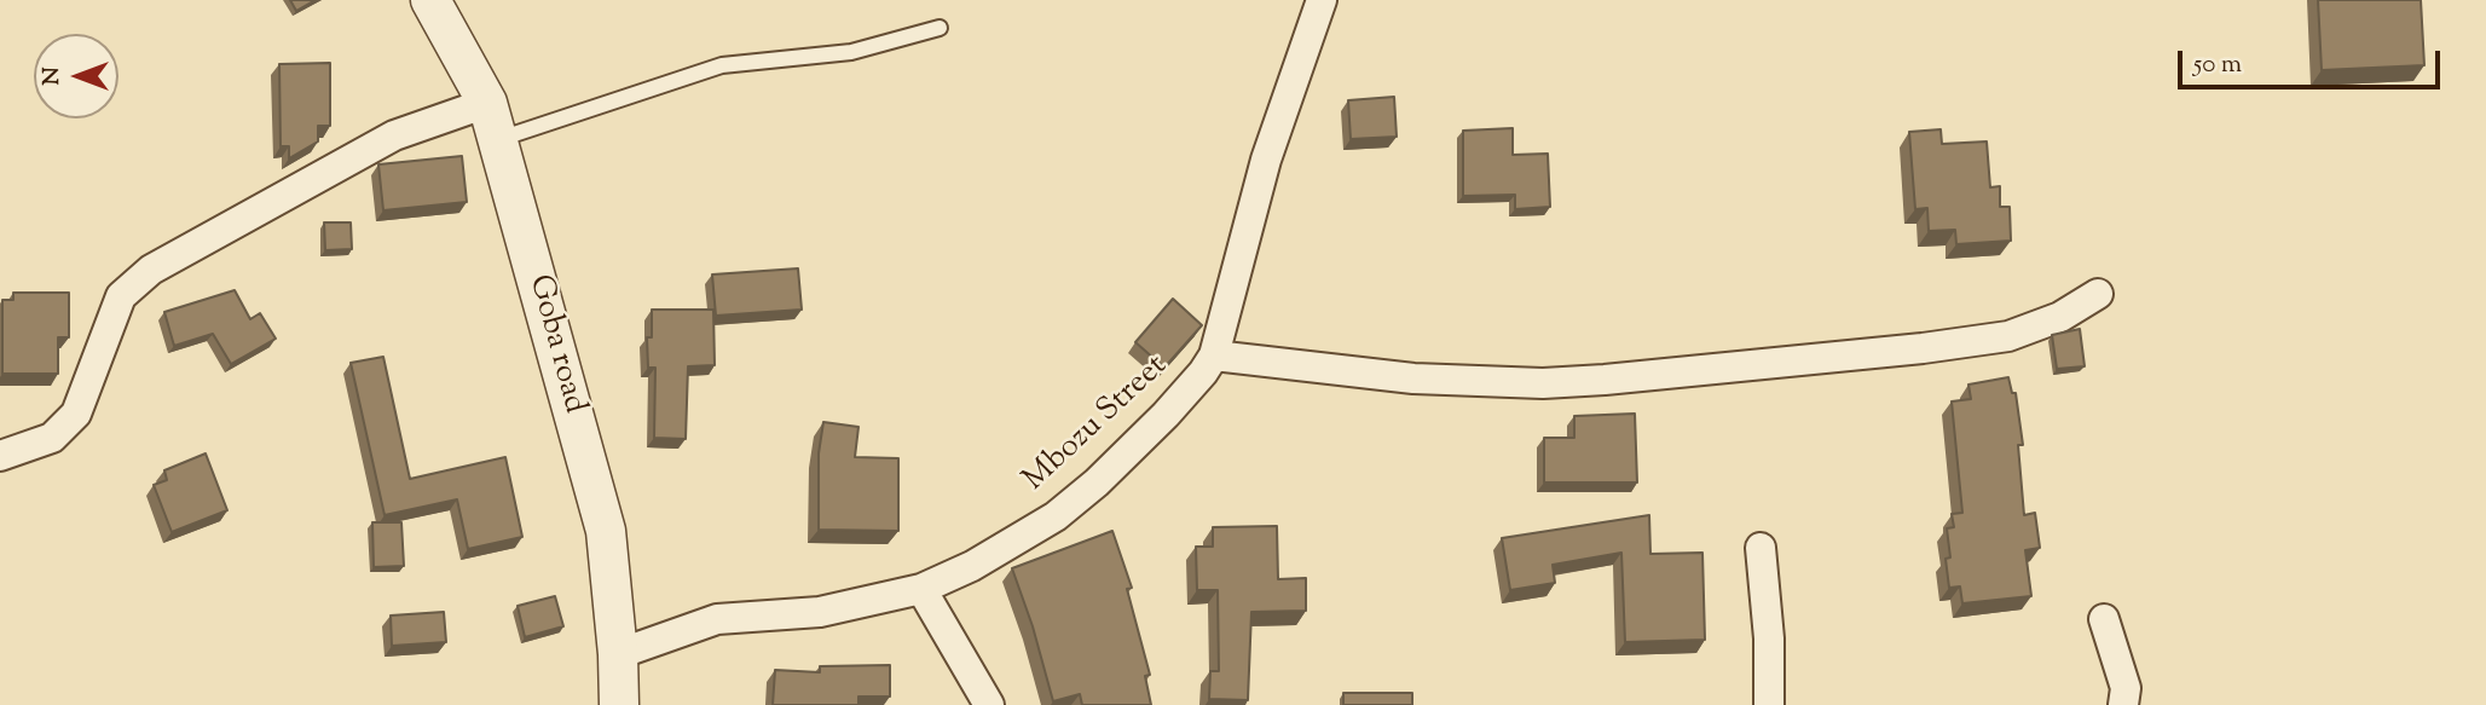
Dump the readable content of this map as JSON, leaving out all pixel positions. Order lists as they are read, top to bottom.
{
  "streets": {
    "street": ["Goba road", "Mbozu Street"]
  },
  "crossings": [
    ["Goba road", "Mbozu Street"]
  ],
  "scale_bar": "50 m",
  "north": "left"
}
